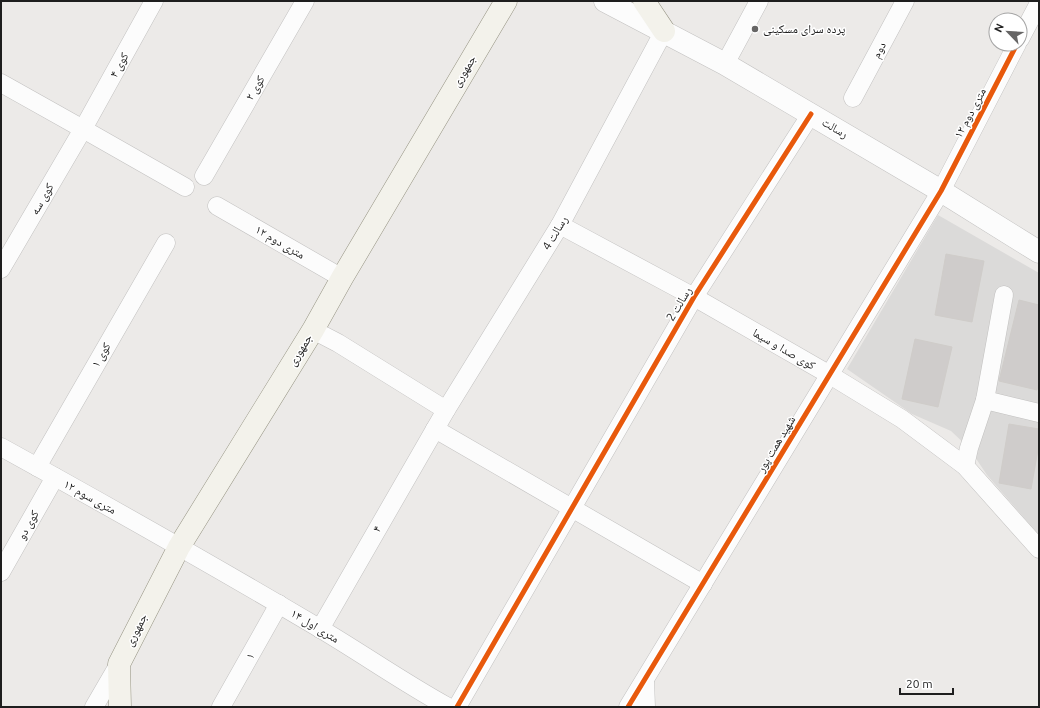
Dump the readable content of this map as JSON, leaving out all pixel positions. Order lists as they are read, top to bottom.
{
  "streets": {
    "main road": ["جمهوری"],
    "street": [
      "دوم",
      "کوی ۴",
      "کوی ۲",
      "۱۲ متری دوم",
      "رسالت",
      "کوی سه",
      "رسالت 4",
      "رسالت 2",
      "کوی صدا و سیما",
      "کوی ۱",
      "شهید همت پور",
      "۱۲ متری سوم",
      "کوی دو",
      "۴",
      "۱۴ متری اول",
      "۱"
    ]
  },
  "crossings": [
    ["کوی ۴", "کوی سه"],
    ["جمهوری", "۱۲ متری دوم"],
    ["جمهوری", "۱۲ متری سوم"],
    ["جمهوری", "۱۴ متری اول"],
    ["۱۲ متری دوم", "رسالت"],
    ["۱۲ متری دوم", "شهید همت پور"],
    ["رسالت", "رسالت 4"],
    ["رسالت", "رسالت 2"],
    ["رسالت", "شهید همت پور"],
    ["رسالت 4", "کوی صدا و سیما"],
    ["رسالت 4", "۴"],
    ["رسالت 2", "کوی صدا و سیما"],
    ["کوی صدا و سیما", "شهید همت پور"],
    ["کوی ۱", "۱۲ متری سوم"],
    ["۱۲ متری سوم", "کوی دو"],
    ["۱۲ متری سوم", "۱۴ متری اول"],
    ["۴", "۱۴ متری اول"],
    ["۱۴ متری اول", "۱"]
  ],
  "places": ["پرده سرای مسکینی"],
  "scale_bar": "20 m",
  "north": "top left"
}
